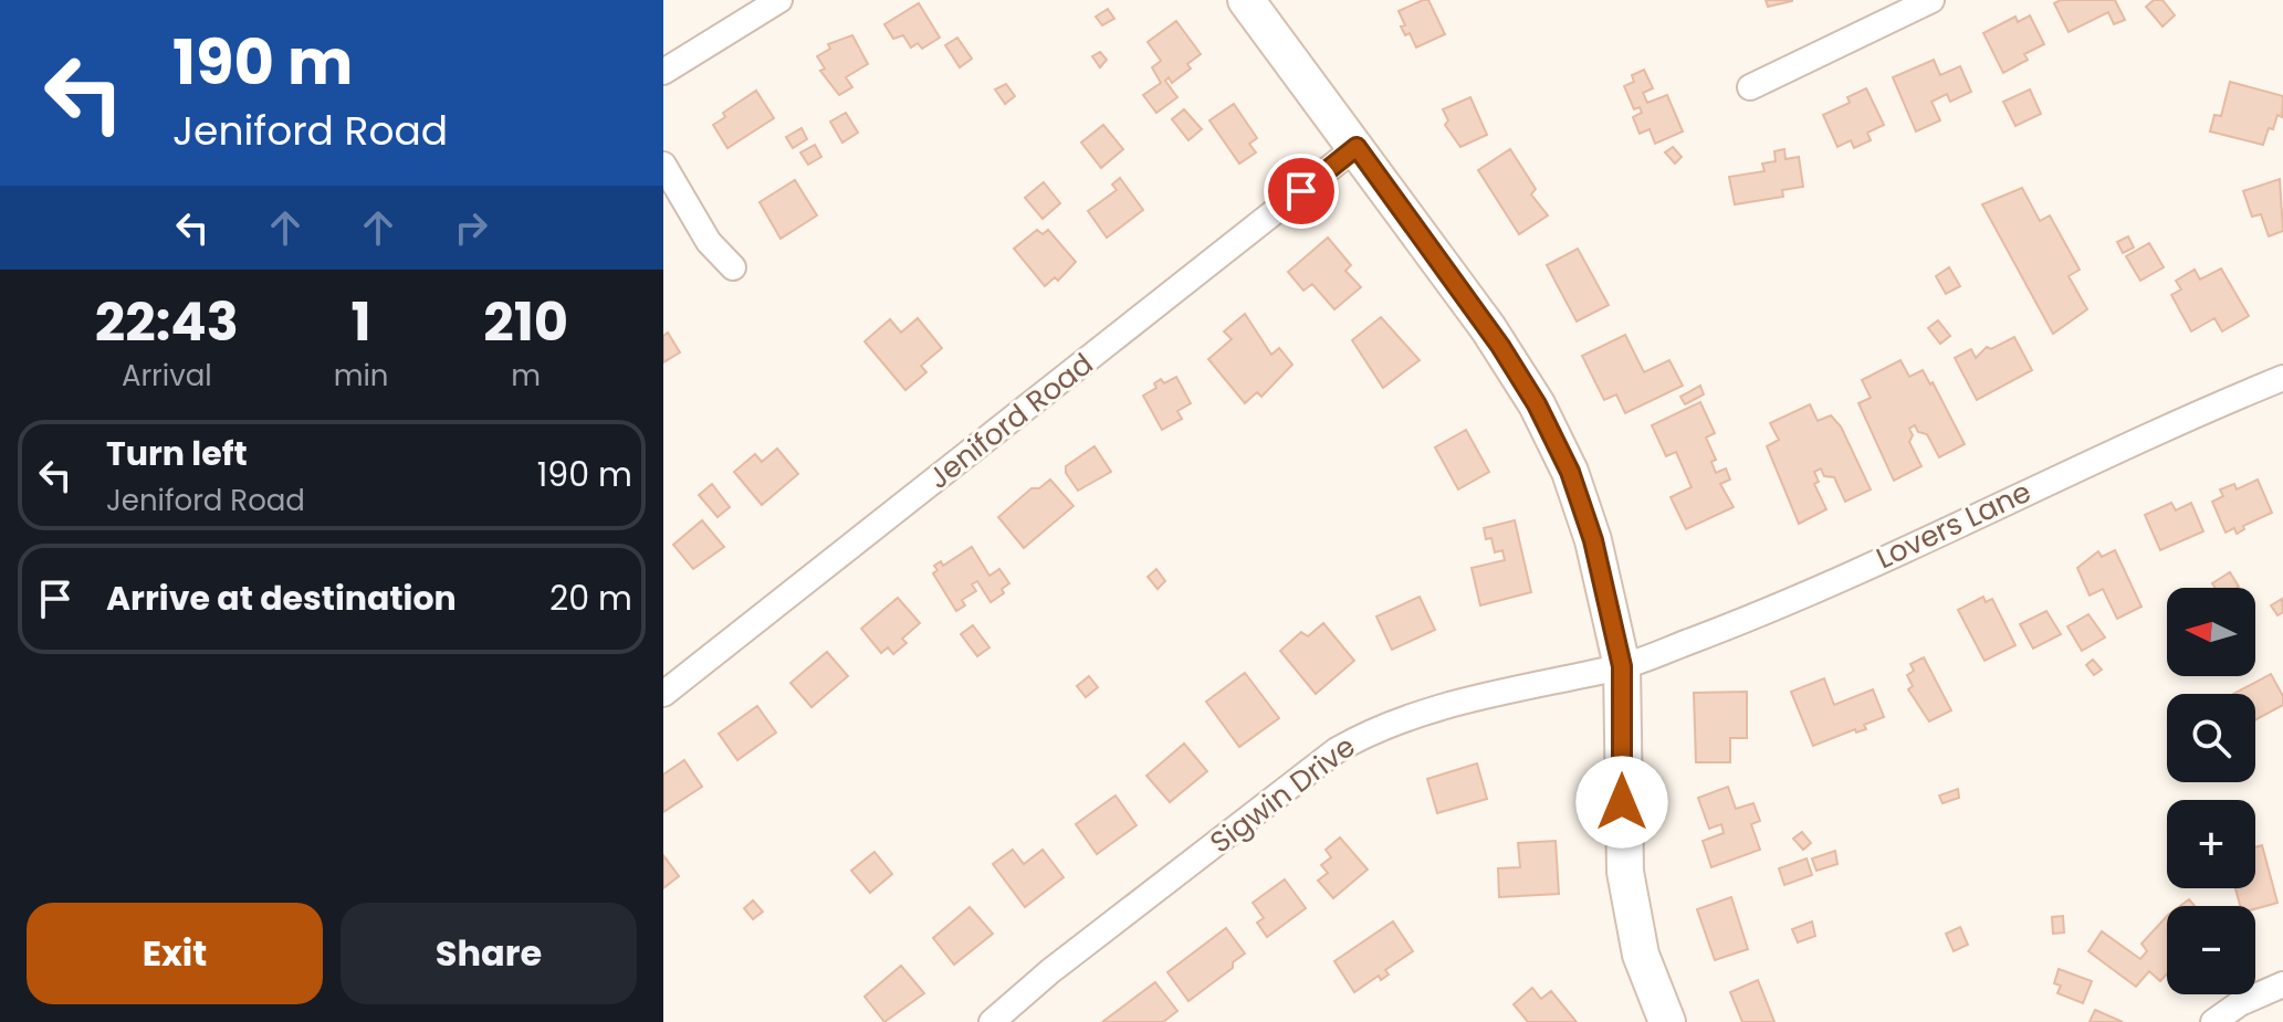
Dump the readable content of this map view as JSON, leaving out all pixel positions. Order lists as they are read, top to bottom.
{
  "streets": {
    "street": ["Jeniford Road", "Lovers Lane", "Sigwin Drive"]
  },
  "crossings": [
    ["Lovers Lane", "Sigwin Drive"]
  ],
  "north": "left",
  "page": {
    "turn": ["190 m", "Jeniford Road"],
    "eta": [
      "22:43",
      "Arrival",
      "1",
      "min",
      "210",
      "m"
    ],
    "list": [
      {
        "name": "Turn left",
        "note": "Jeniford Road",
        "value": "190 m"
      },
      {
        "name": "Arrive at destination",
        "value": "20 m"
      }
    ],
    "map_buttons": ["+", "−"],
    "buttons": ["Exit", "Share"]
  }
}
